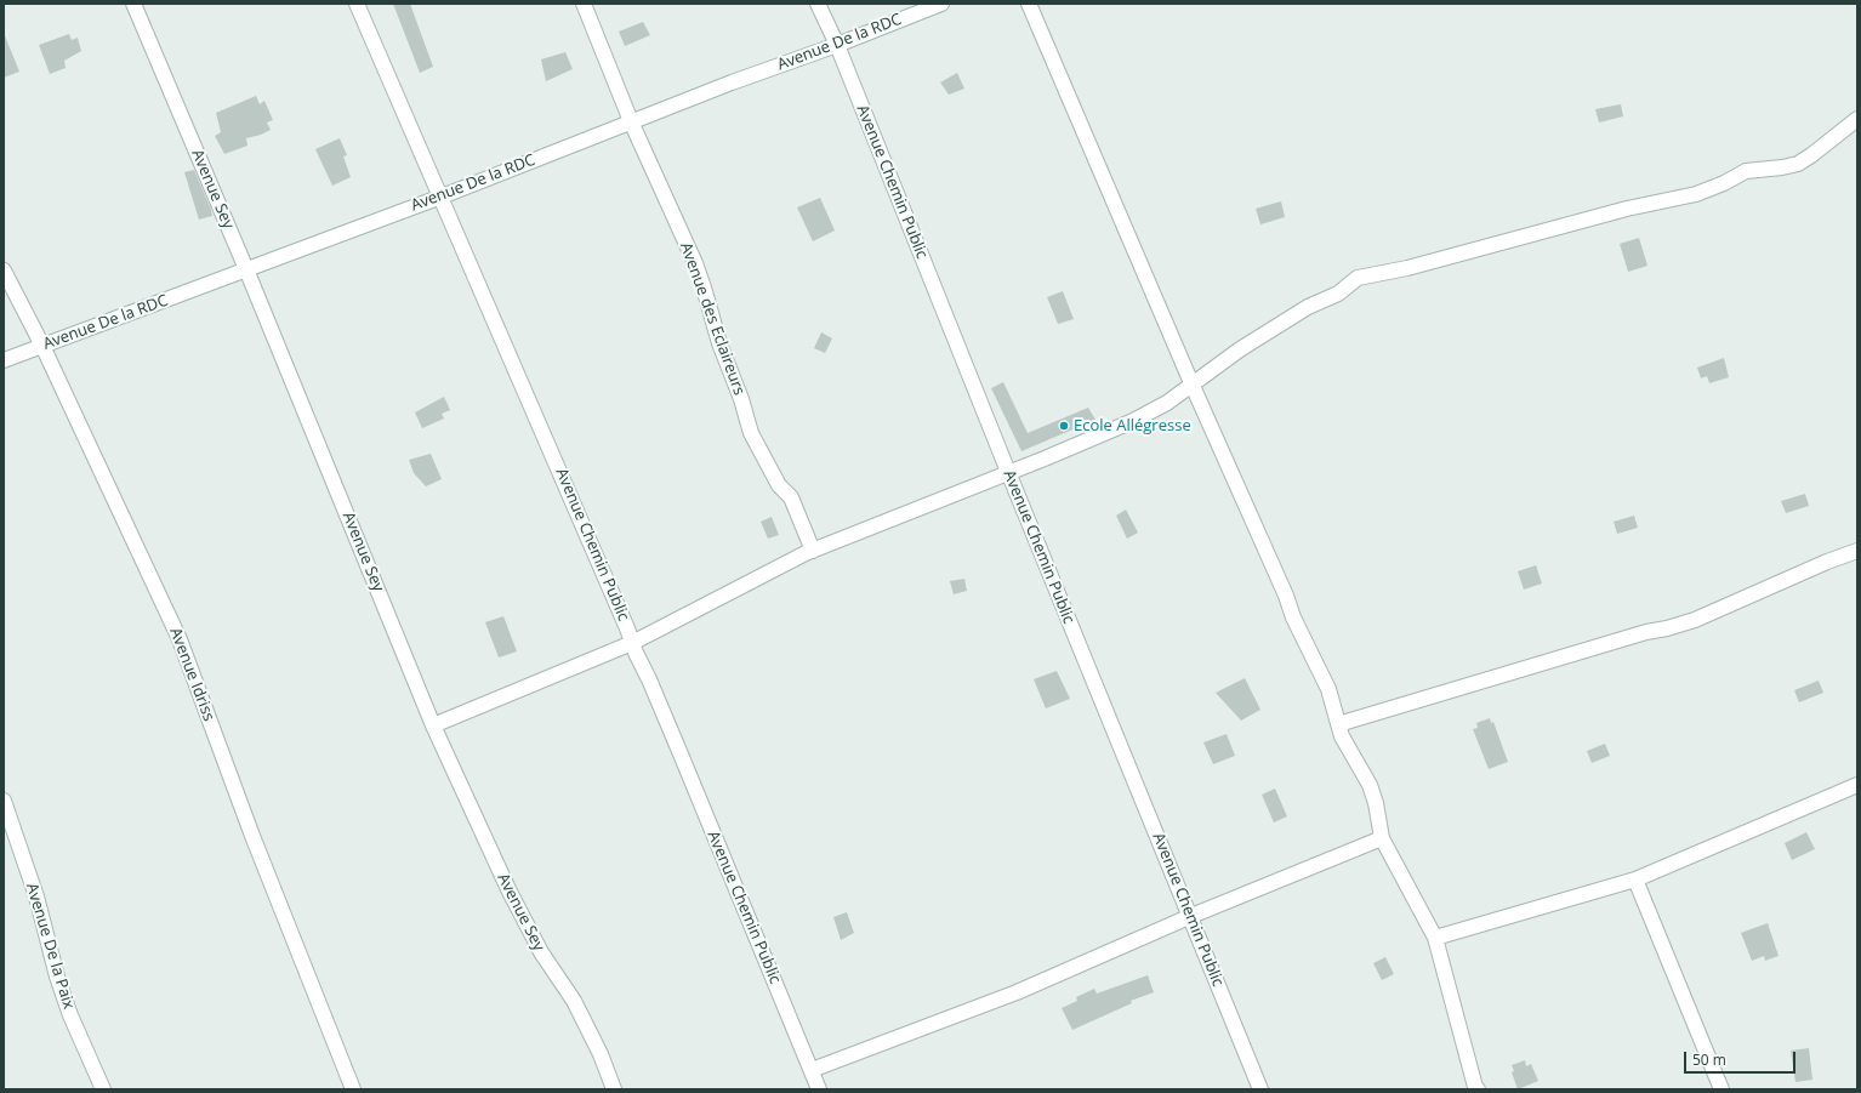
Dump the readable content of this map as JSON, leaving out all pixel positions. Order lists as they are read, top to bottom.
{
  "streets": {
    "street": [
      "Avenue De la RDC",
      "Avenue Chemin Public",
      "Avenue Sey",
      "Avenue des Eclaireurs",
      "Avenue Idriss",
      "Avenue De la Paix"
    ]
  },
  "crossings": [
    ["Avenue De la RDC", "Avenue Chemin Public"],
    ["Avenue De la RDC", "Avenue Sey"],
    ["Avenue De la RDC", "Avenue des Eclaireurs"],
    ["Avenue De la RDC", "Avenue Idriss"]
  ],
  "places": ["Ecole Allégresse"],
  "scale_bar": "50 m"
}
